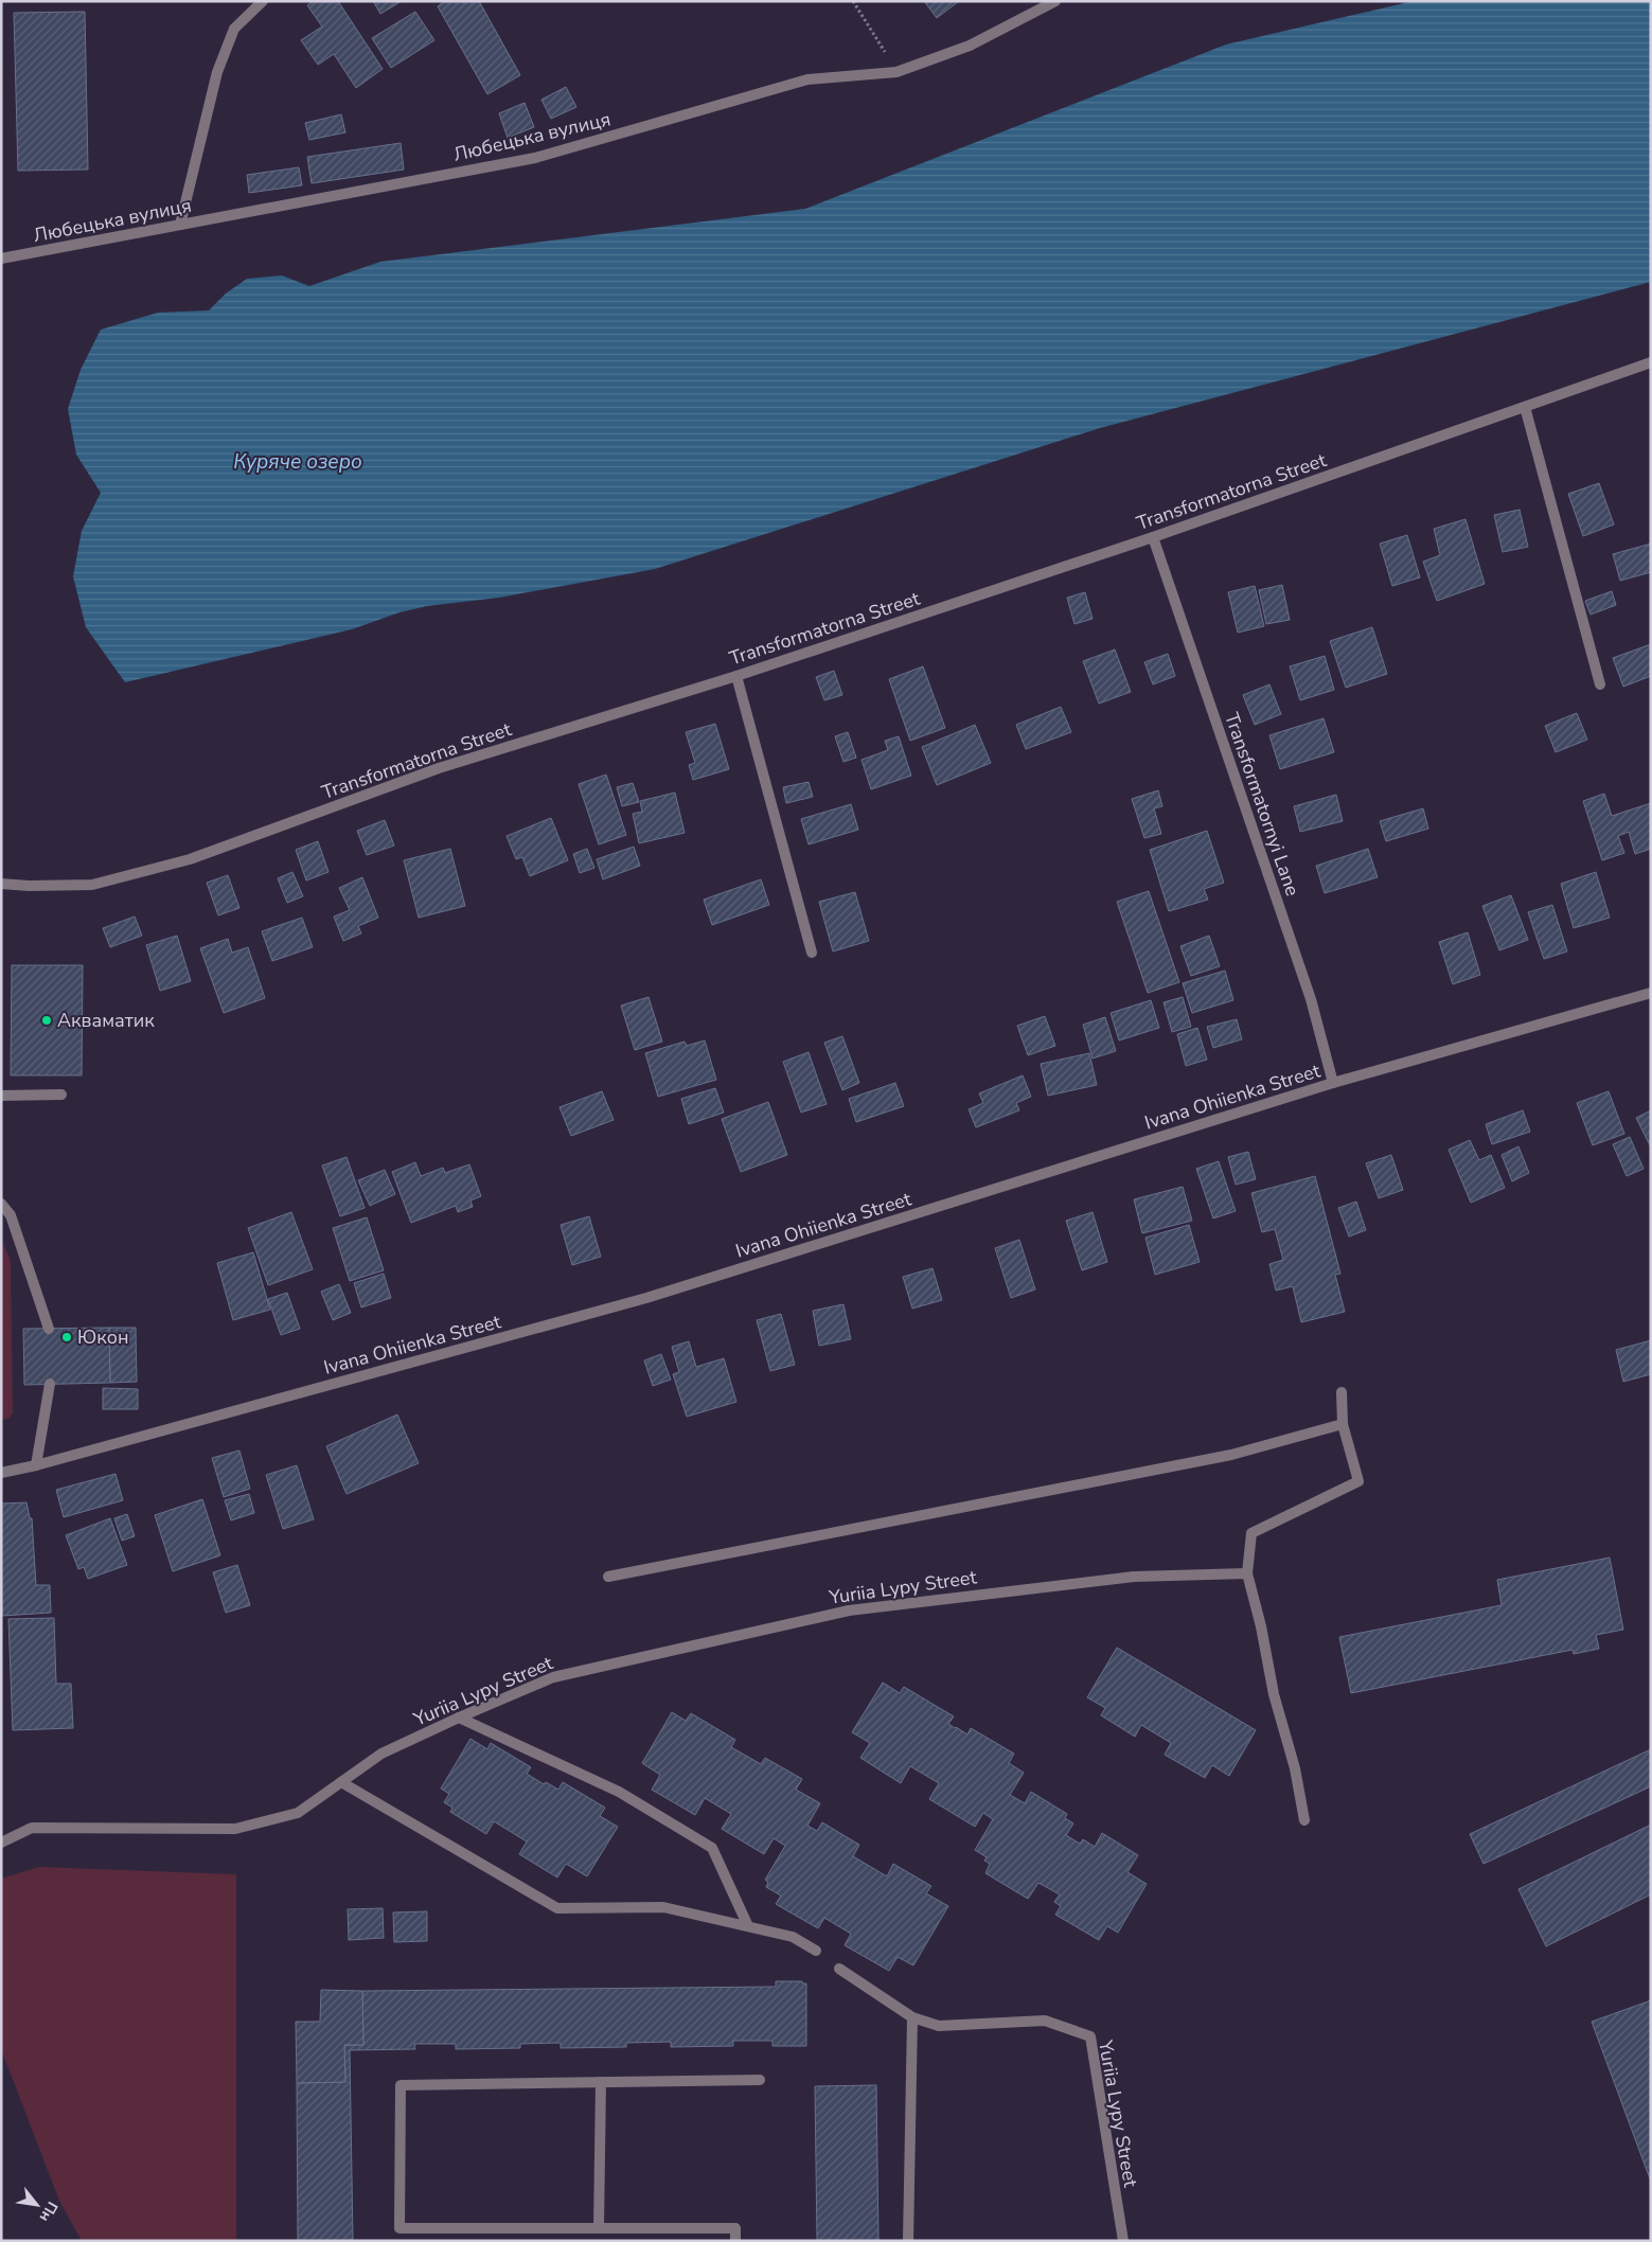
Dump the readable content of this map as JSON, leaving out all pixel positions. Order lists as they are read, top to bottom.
{
  "streets": {
    "street": [
      "Любецька вулиця",
      "Transformatorna Street",
      "Transformatornyi Lane",
      "Ivana Ohiienka Street",
      "Yuriia Lypy Street"
    ]
  },
  "crossings": [
    ["Transformatorna Street", "Transformatornyi Lane"],
    ["Transformatornyi Lane", "Ivana Ohiienka Street"]
  ],
  "water": ["Куряче озеро"],
  "places": ["Акваматик", "Юкон"],
  "north": "bottom right"
}
